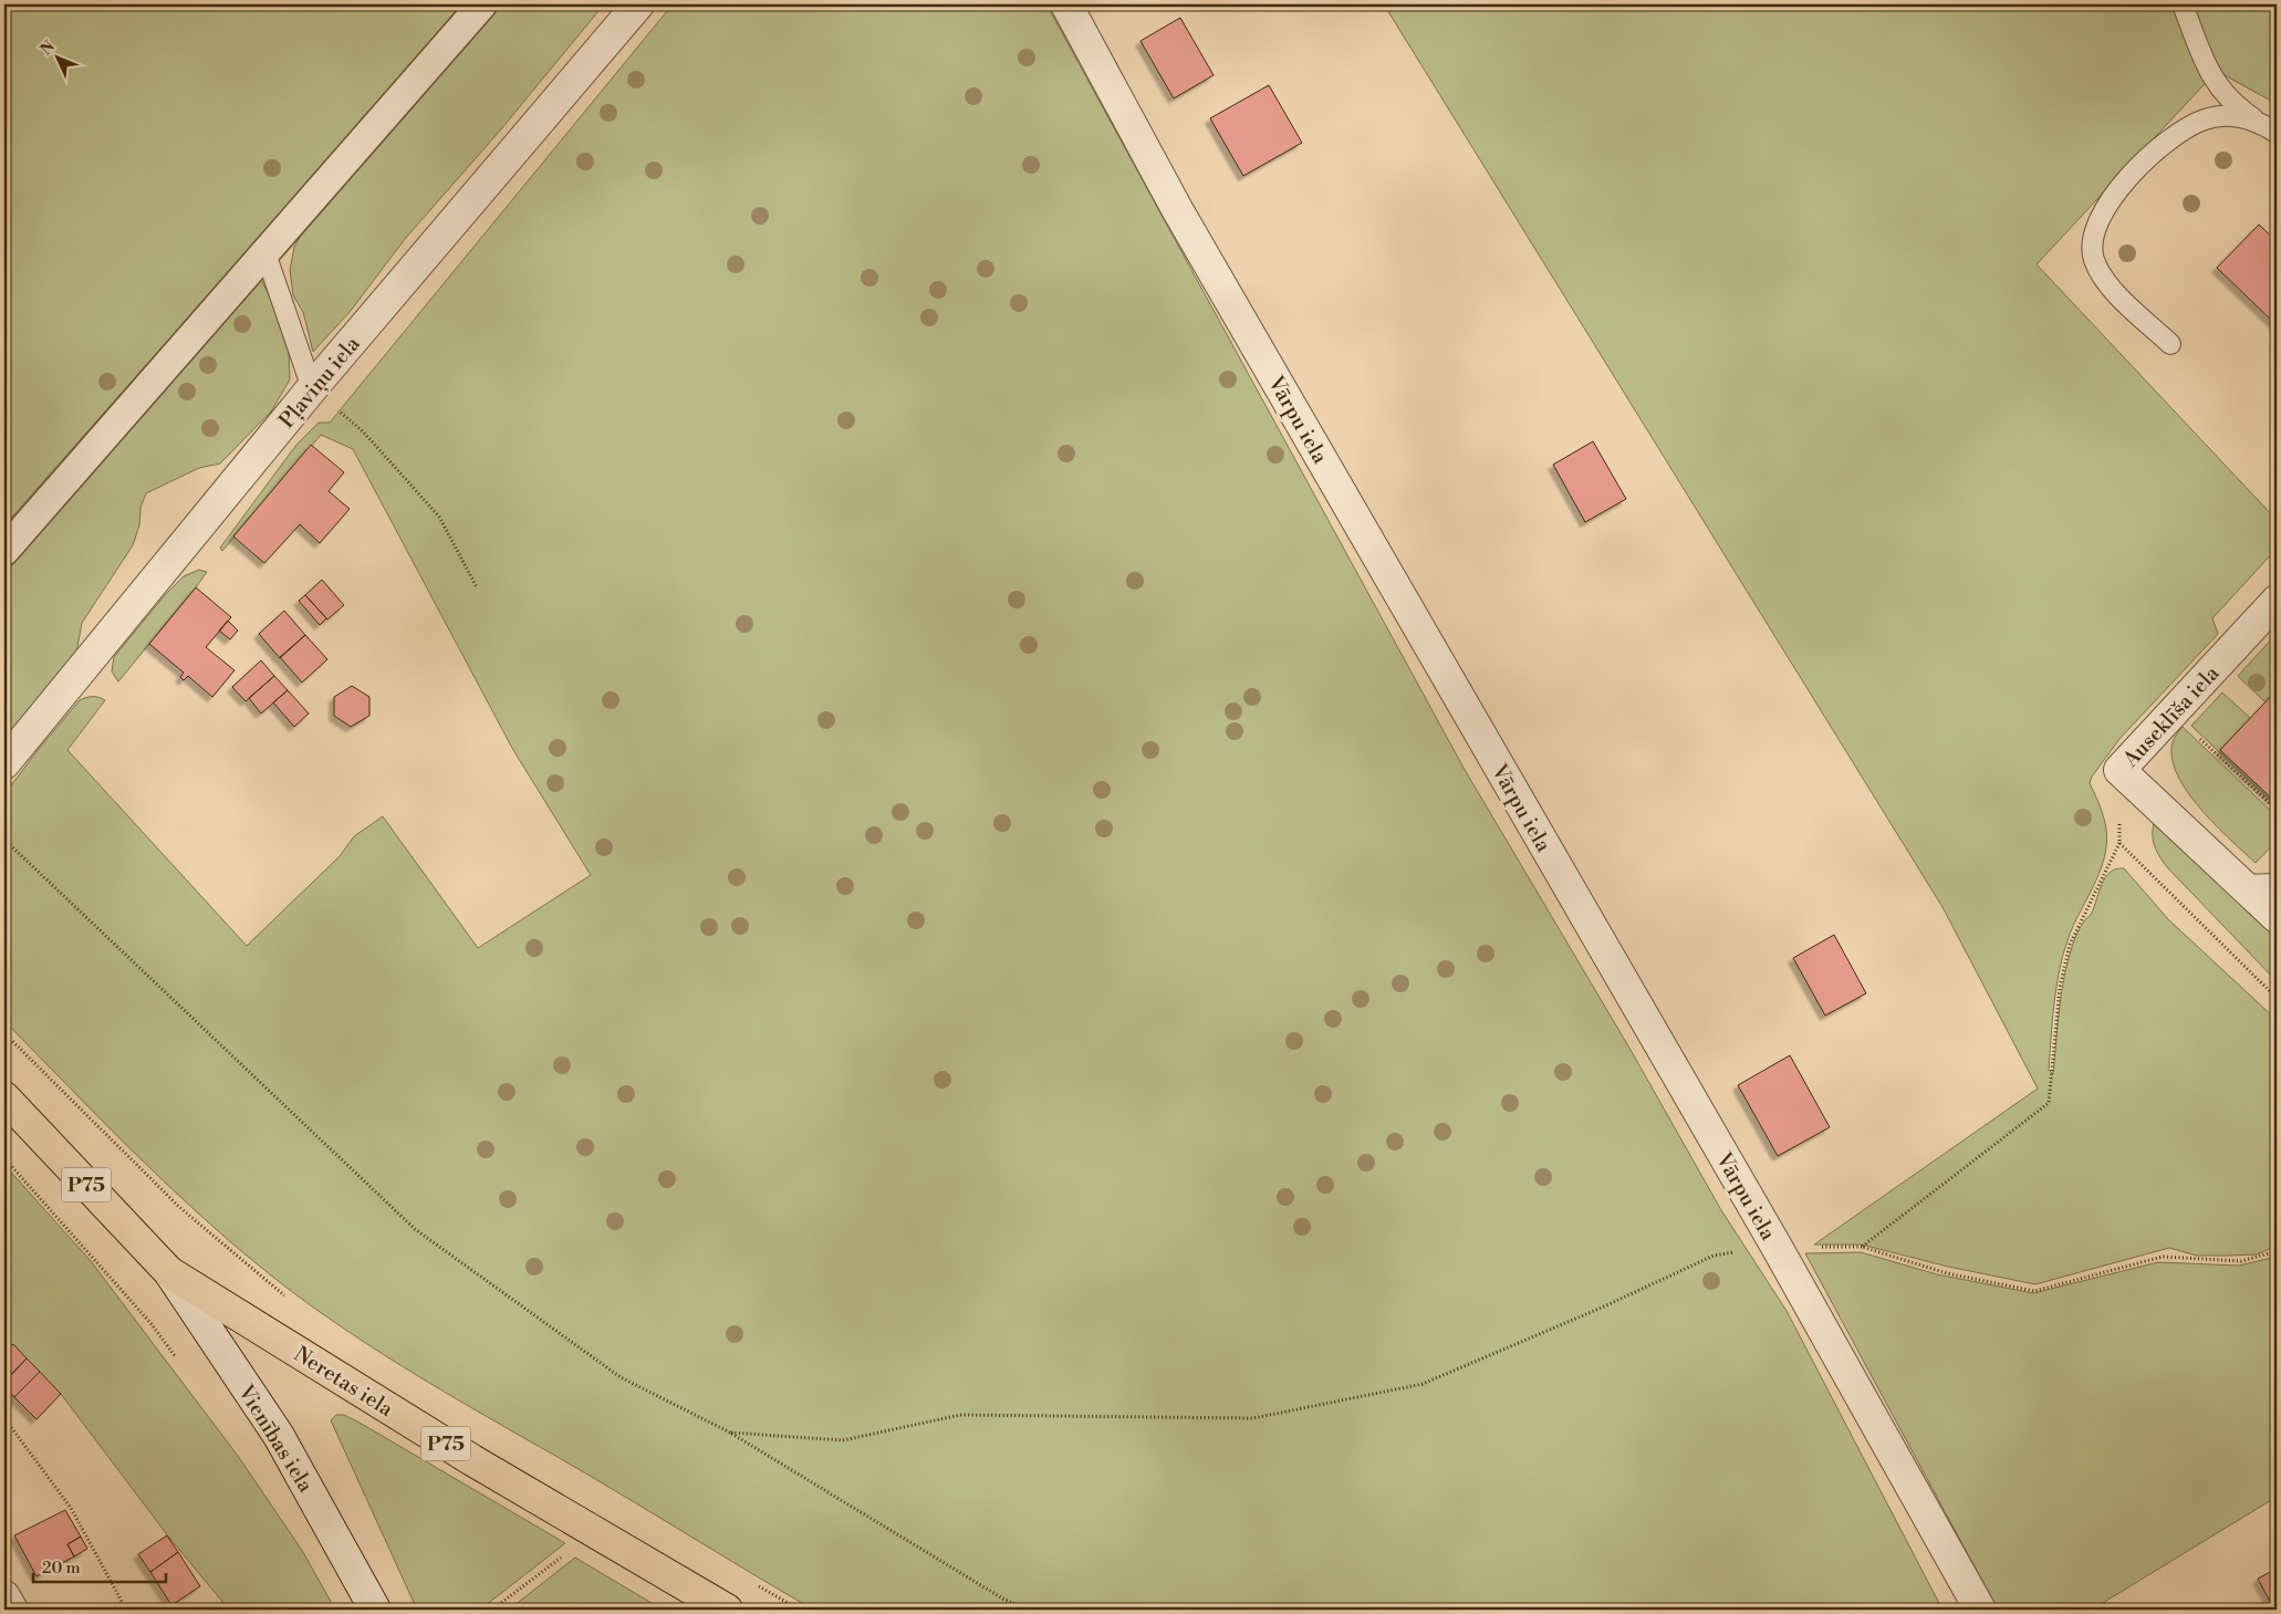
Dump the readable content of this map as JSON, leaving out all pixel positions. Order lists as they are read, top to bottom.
{
  "streets": {
    "main road": ["P75", "Neretas iela"],
    "street": [
      "Pļaviņu iela",
      "Vārpu iela",
      "Auseklīša iela",
      "Vienības iela"
    ]
  },
  "crossings": [
    ["Neretas iela", "Vienības iela"]
  ],
  "scale_bar": "20 m",
  "north": "top left"
}
